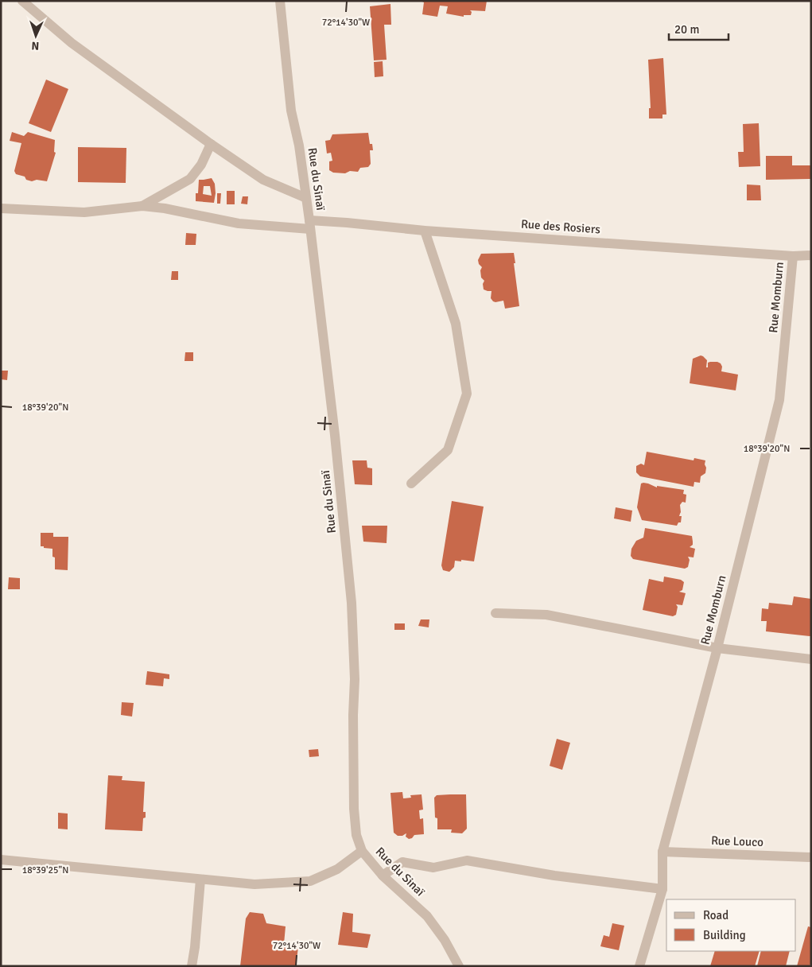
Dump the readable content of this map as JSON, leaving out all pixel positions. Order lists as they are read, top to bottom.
{
  "streets": {
    "street": [
      "Rue du Sinaï",
      "Rue des Rosiers",
      "Rue Momburn",
      "Rue Louco"
    ]
  },
  "crossings": [
    ["Rue du Sinaï", "Rue des Rosiers"],
    ["Rue des Rosiers", "Rue Momburn"],
    ["Rue Momburn", "Rue Louco"]
  ],
  "legend": ["Road", "Building"],
  "scale_bar": "20 m",
  "north": "bottom",
  "coordinates": ["72°14'30\"W", "18°39'20\"N", "18°39'25\"N"]
}
